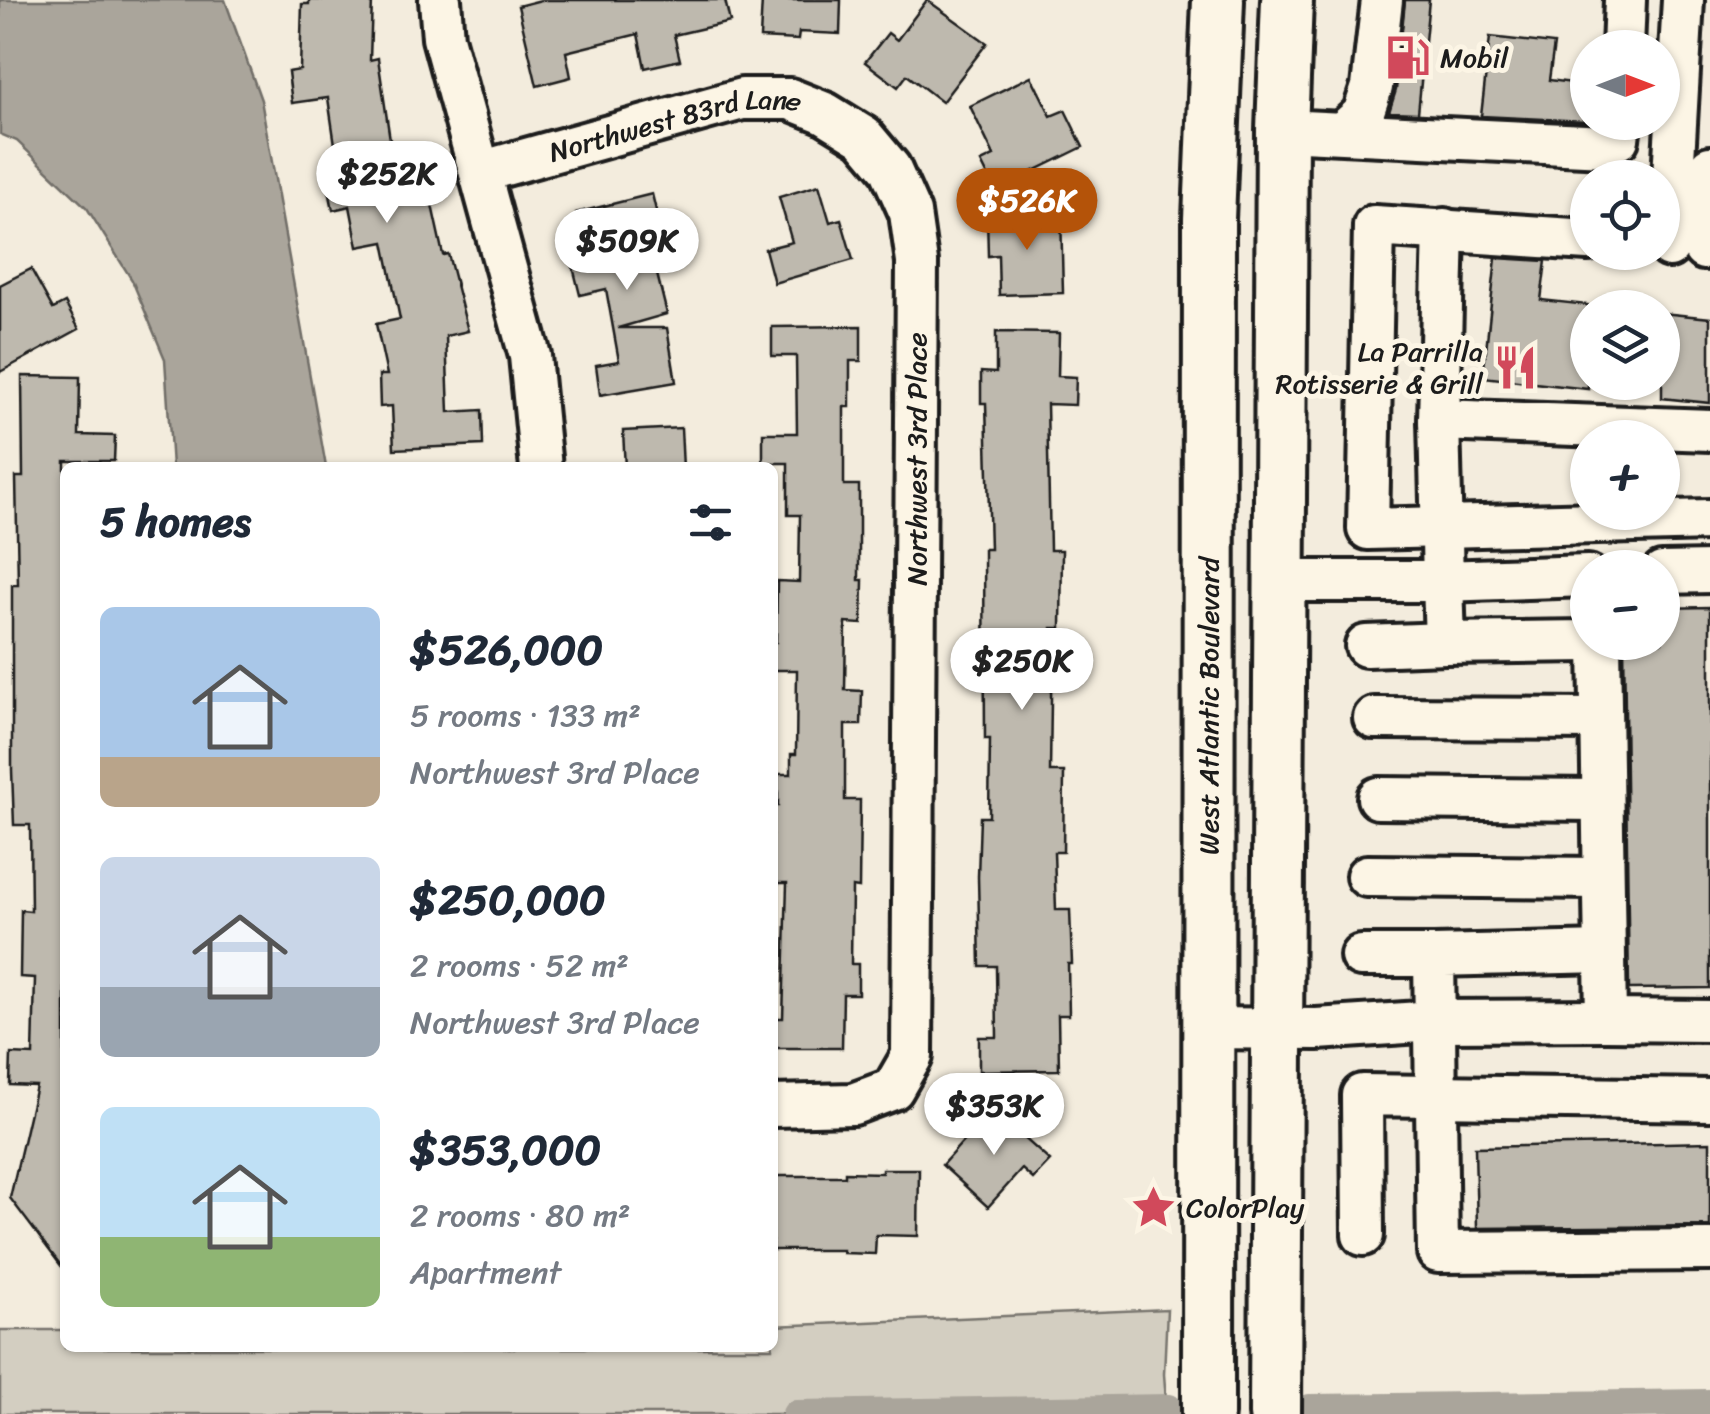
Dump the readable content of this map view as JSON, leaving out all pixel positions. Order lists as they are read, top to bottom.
{
  "streets": {
    "main road": ["West Atlantic Boulevard"],
    "street": ["Northwest 83rd Lane", "Northwest 3rd Place"]
  },
  "crossings": [
    ["Northwest 83rd Lane", "Northwest 3rd Place"]
  ],
  "places": {
    "fuel station": ["Mobil"],
    "restaurant": ["La Parrilla Rotisserie & Grill"],
    "place": ["ColorPlay"]
  },
  "north": "right",
  "page": {
    "map_buttons": ["+", "−"],
    "price": [
      "$252K",
      "$526K",
      "$509K",
      "$250K",
      "$353K"
    ],
    "heading": "5 homes",
    "list": [
      {
        "name": "$526,000",
        "note": "5 rooms · 133 m² · Northwest 3rd Place"
      },
      {
        "name": "$250,000",
        "note": "2 rooms · 52 m² · Northwest 3rd Place"
      },
      {
        "name": "$353,000",
        "note": "2 rooms · 80 m² · Apartment"
      }
    ]
  }
}
